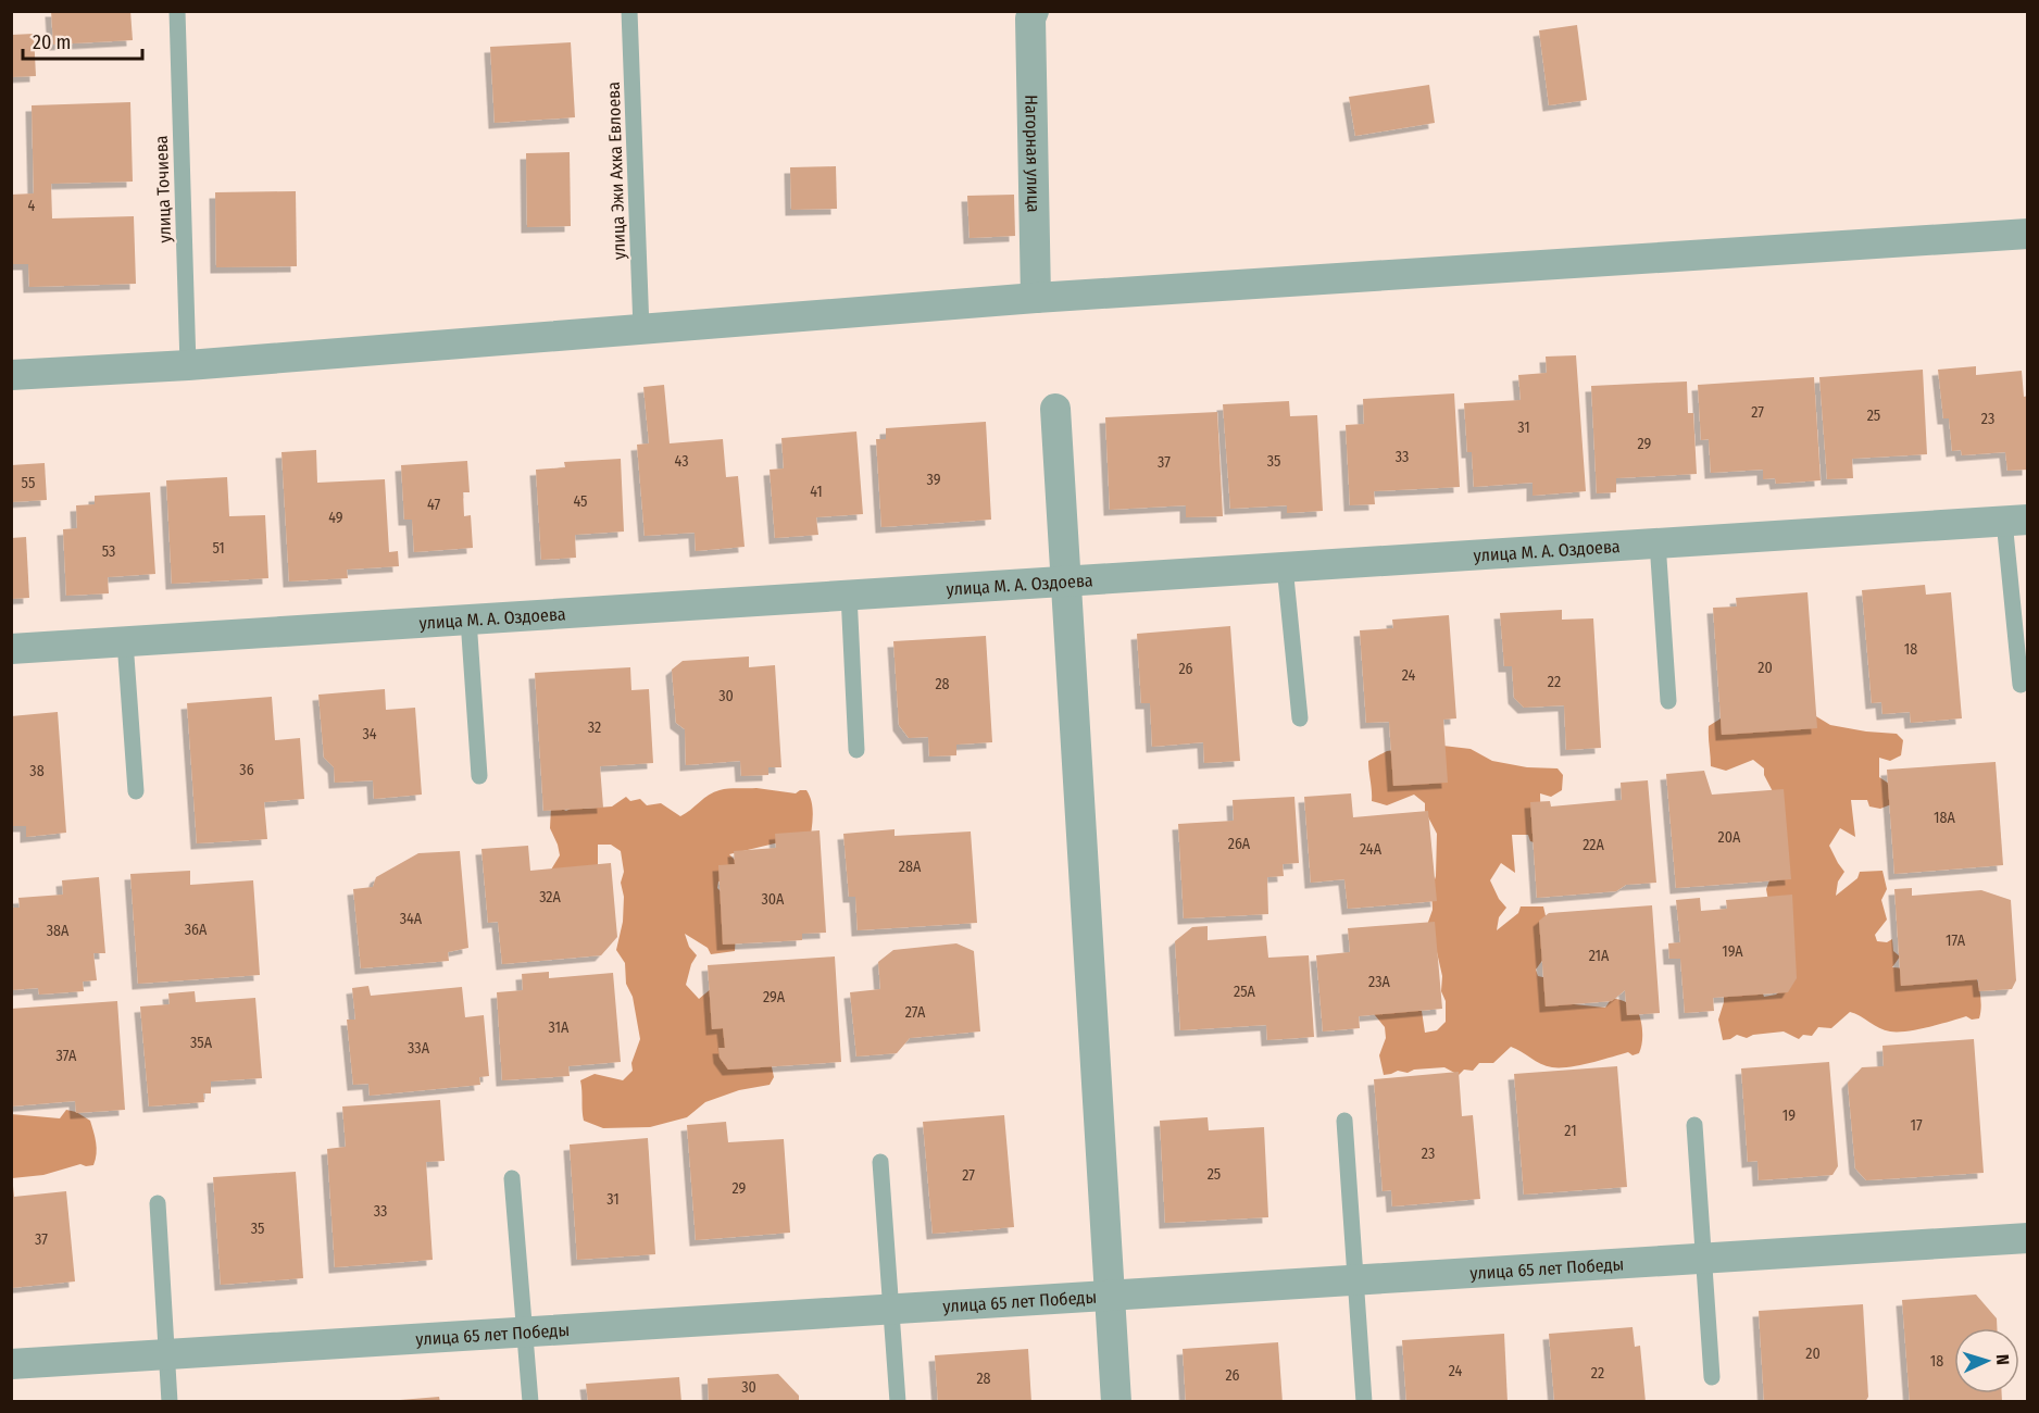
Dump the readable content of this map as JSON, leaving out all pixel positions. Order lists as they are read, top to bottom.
{
  "streets": {
    "street": ["Нагорная улица", "улица М. А. Оздоева", "улица 65 лет Победы"],
    "lane": ["улица Эжи Ахка Евлоева", "улица Точиева"]
  },
  "house_numbers": [
    "4",
    "27",
    "25",
    "23",
    "31",
    "29",
    "33",
    "43",
    "35",
    "37",
    "39",
    "55",
    "41",
    "45",
    "47",
    "49",
    "51",
    "53",
    "18",
    "20",
    "26",
    "24",
    "22",
    "28",
    "30",
    "32",
    "34",
    "36",
    "38",
    "18А",
    "20А",
    "26А",
    "22А",
    "24А",
    "28А",
    "32А",
    "30А",
    "34А",
    "36А",
    "38А",
    "17А",
    "19А",
    "21А",
    "23А",
    "25А",
    "29А",
    "27А",
    "31А",
    "35А",
    "33А",
    "37А",
    "19",
    "17",
    "21",
    "23",
    "25",
    "27",
    "29",
    "31",
    "33",
    "35",
    "37",
    "20",
    "18",
    "24",
    "22",
    "26",
    "28",
    "30"
  ],
  "scale_bar": "20 m",
  "north": "right"
}
